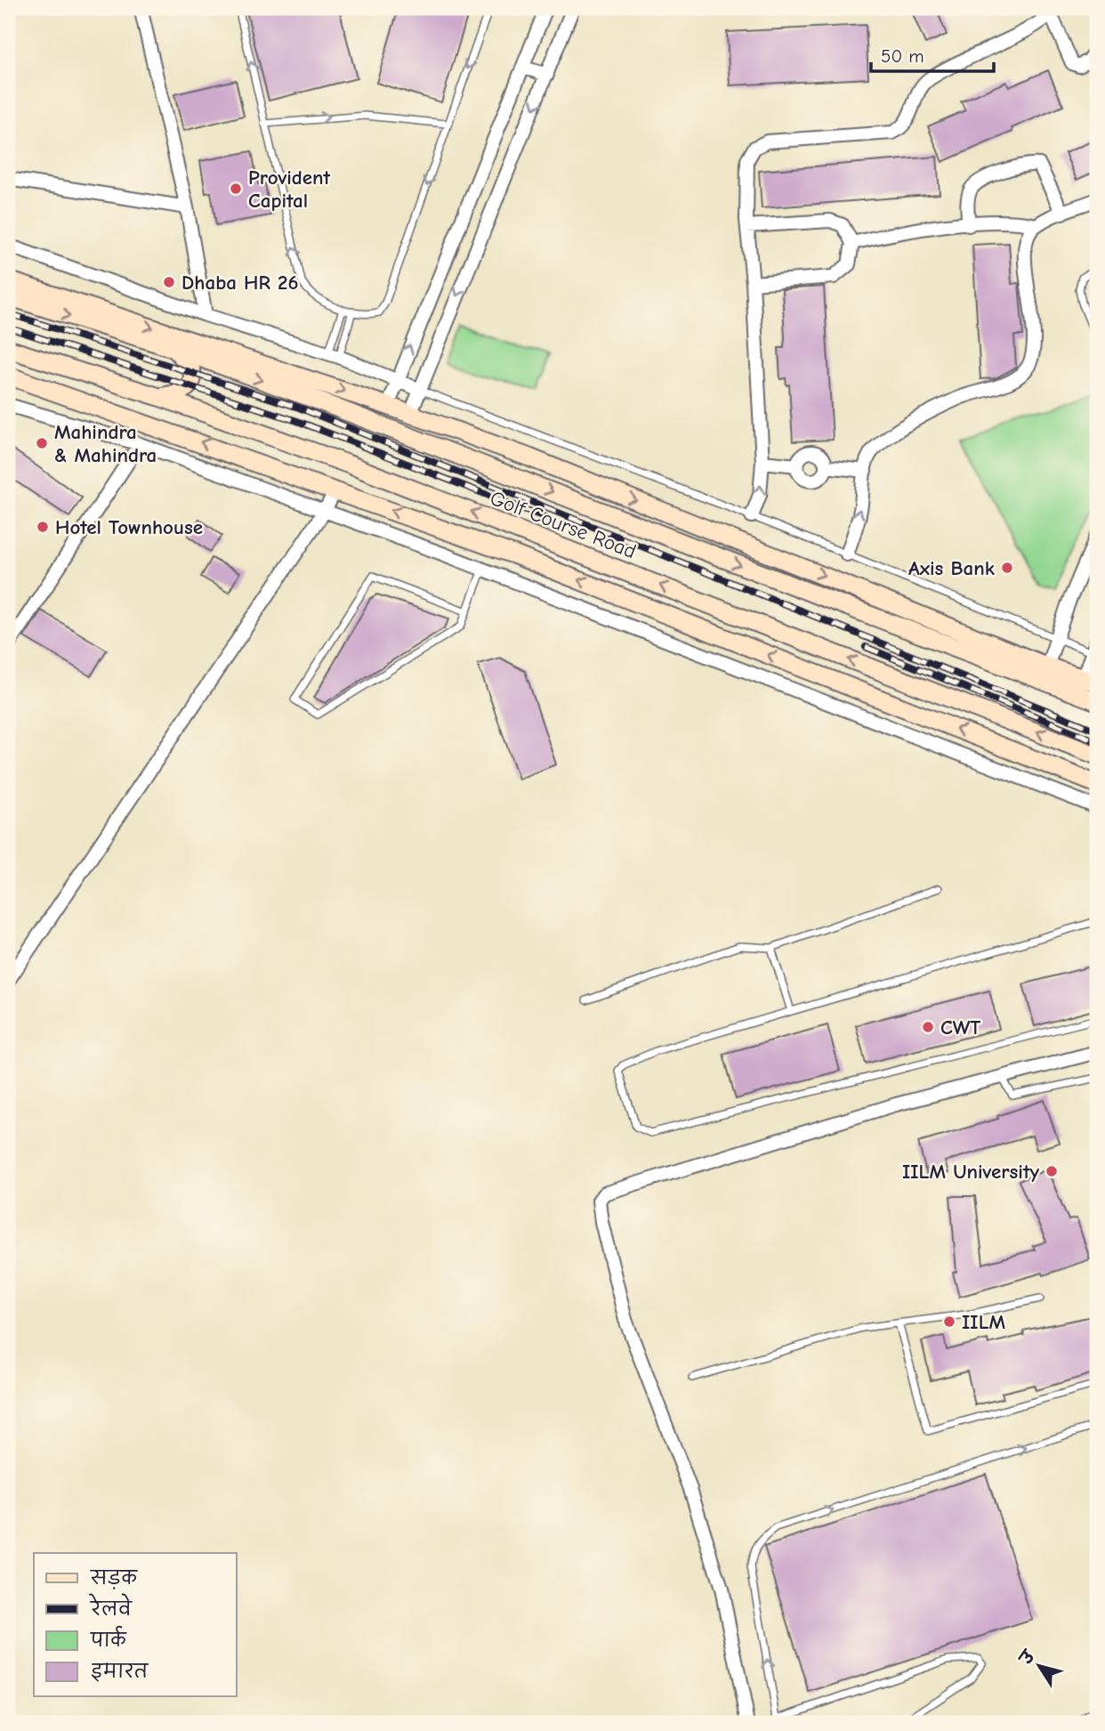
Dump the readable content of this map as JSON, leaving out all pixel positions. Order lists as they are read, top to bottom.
{
  "streets": {
    "main road": ["Golf Course Road"]
  },
  "places": [
    "Provident Capital",
    "Dhaba HR 26",
    "Mahindra & Mahindra",
    "Hotel Townhouse",
    "Axis Bank",
    "CWT",
    "IILM University",
    "IILM"
  ],
  "legend": [
    "सड़क",
    "रेलवे",
    "पार्क",
    "इमारत"
  ],
  "scale_bar": "50 m",
  "north": "top left"
}
